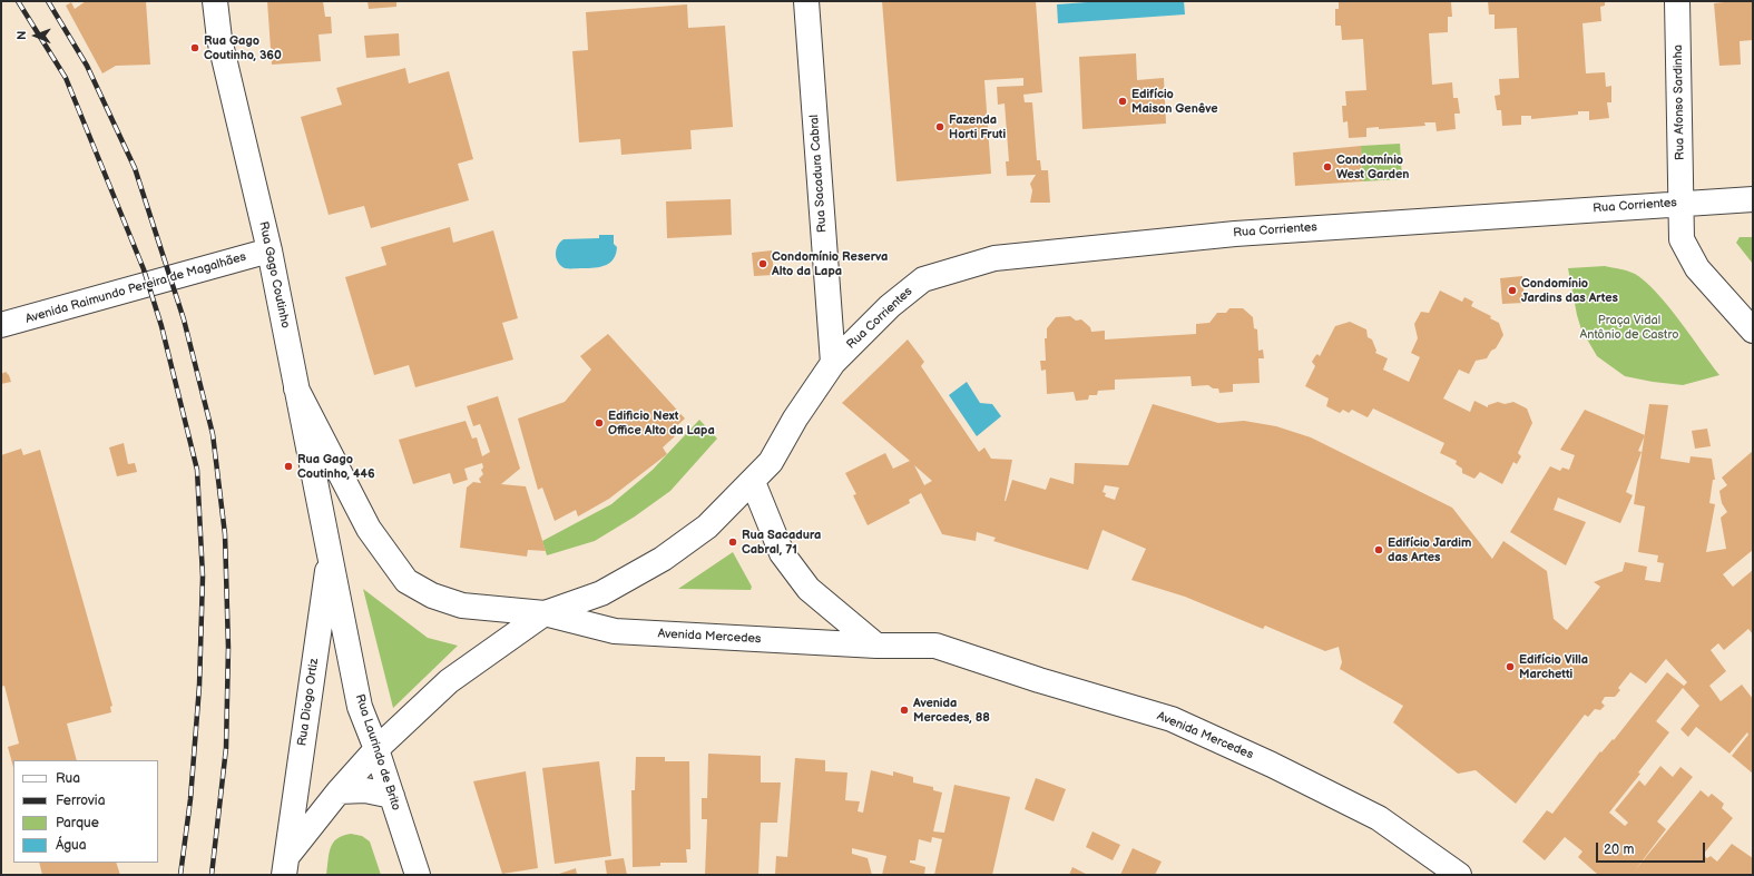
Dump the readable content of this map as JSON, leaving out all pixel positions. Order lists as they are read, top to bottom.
{
  "streets": {
    "street": [
      "Rua Afonso Sardinha",
      "Rua Sacadura Cabral",
      "Rua Corrientes",
      "Rua Gago Coutinho",
      "Avenida Raimundo Pereira de Magalhães",
      "Avenida Mercedes",
      "Rua Diogo Ortiz",
      "Rua Laurindo de Brito"
    ]
  },
  "crossings": [
    ["Rua Afonso Sardinha", "Rua Corrientes"],
    ["Rua Sacadura Cabral", "Rua Corrientes"],
    ["Rua Gago Coutinho", "Avenida Raimundo Pereira de Magalhães"],
    ["Rua Gago Coutinho", "Avenida Mercedes"],
    ["Rua Gago Coutinho", "Rua Diogo Ortiz"],
    ["Rua Gago Coutinho", "Rua Laurindo de Brito"],
    ["Rua Diogo Ortiz", "Rua Laurindo de Brito"]
  ],
  "parks": ["Praça Vidal Antônio de Castro"],
  "places": [
    "Rua Gago Coutinho, 360",
    "Edifício Maison Genêve",
    "Fazenda Horti Fruti",
    "Condomínio West Garden",
    "Condomínio Reserva Alto da Lapa",
    "Condomínio Jardins das Artes",
    "Edificio Next Office Alto da Lapa",
    "Rua Gago Coutinho, 446",
    "Rua Sacadura Cabral, 71",
    "Edifício Jardim das Artes",
    "Edifício Villa Marchetti",
    "Avenida Mercedes, 88"
  ],
  "legend": [
    "Rua",
    "Ferrovia",
    "Parque",
    "Água"
  ],
  "scale_bar": "20 m",
  "north": "left"
}
